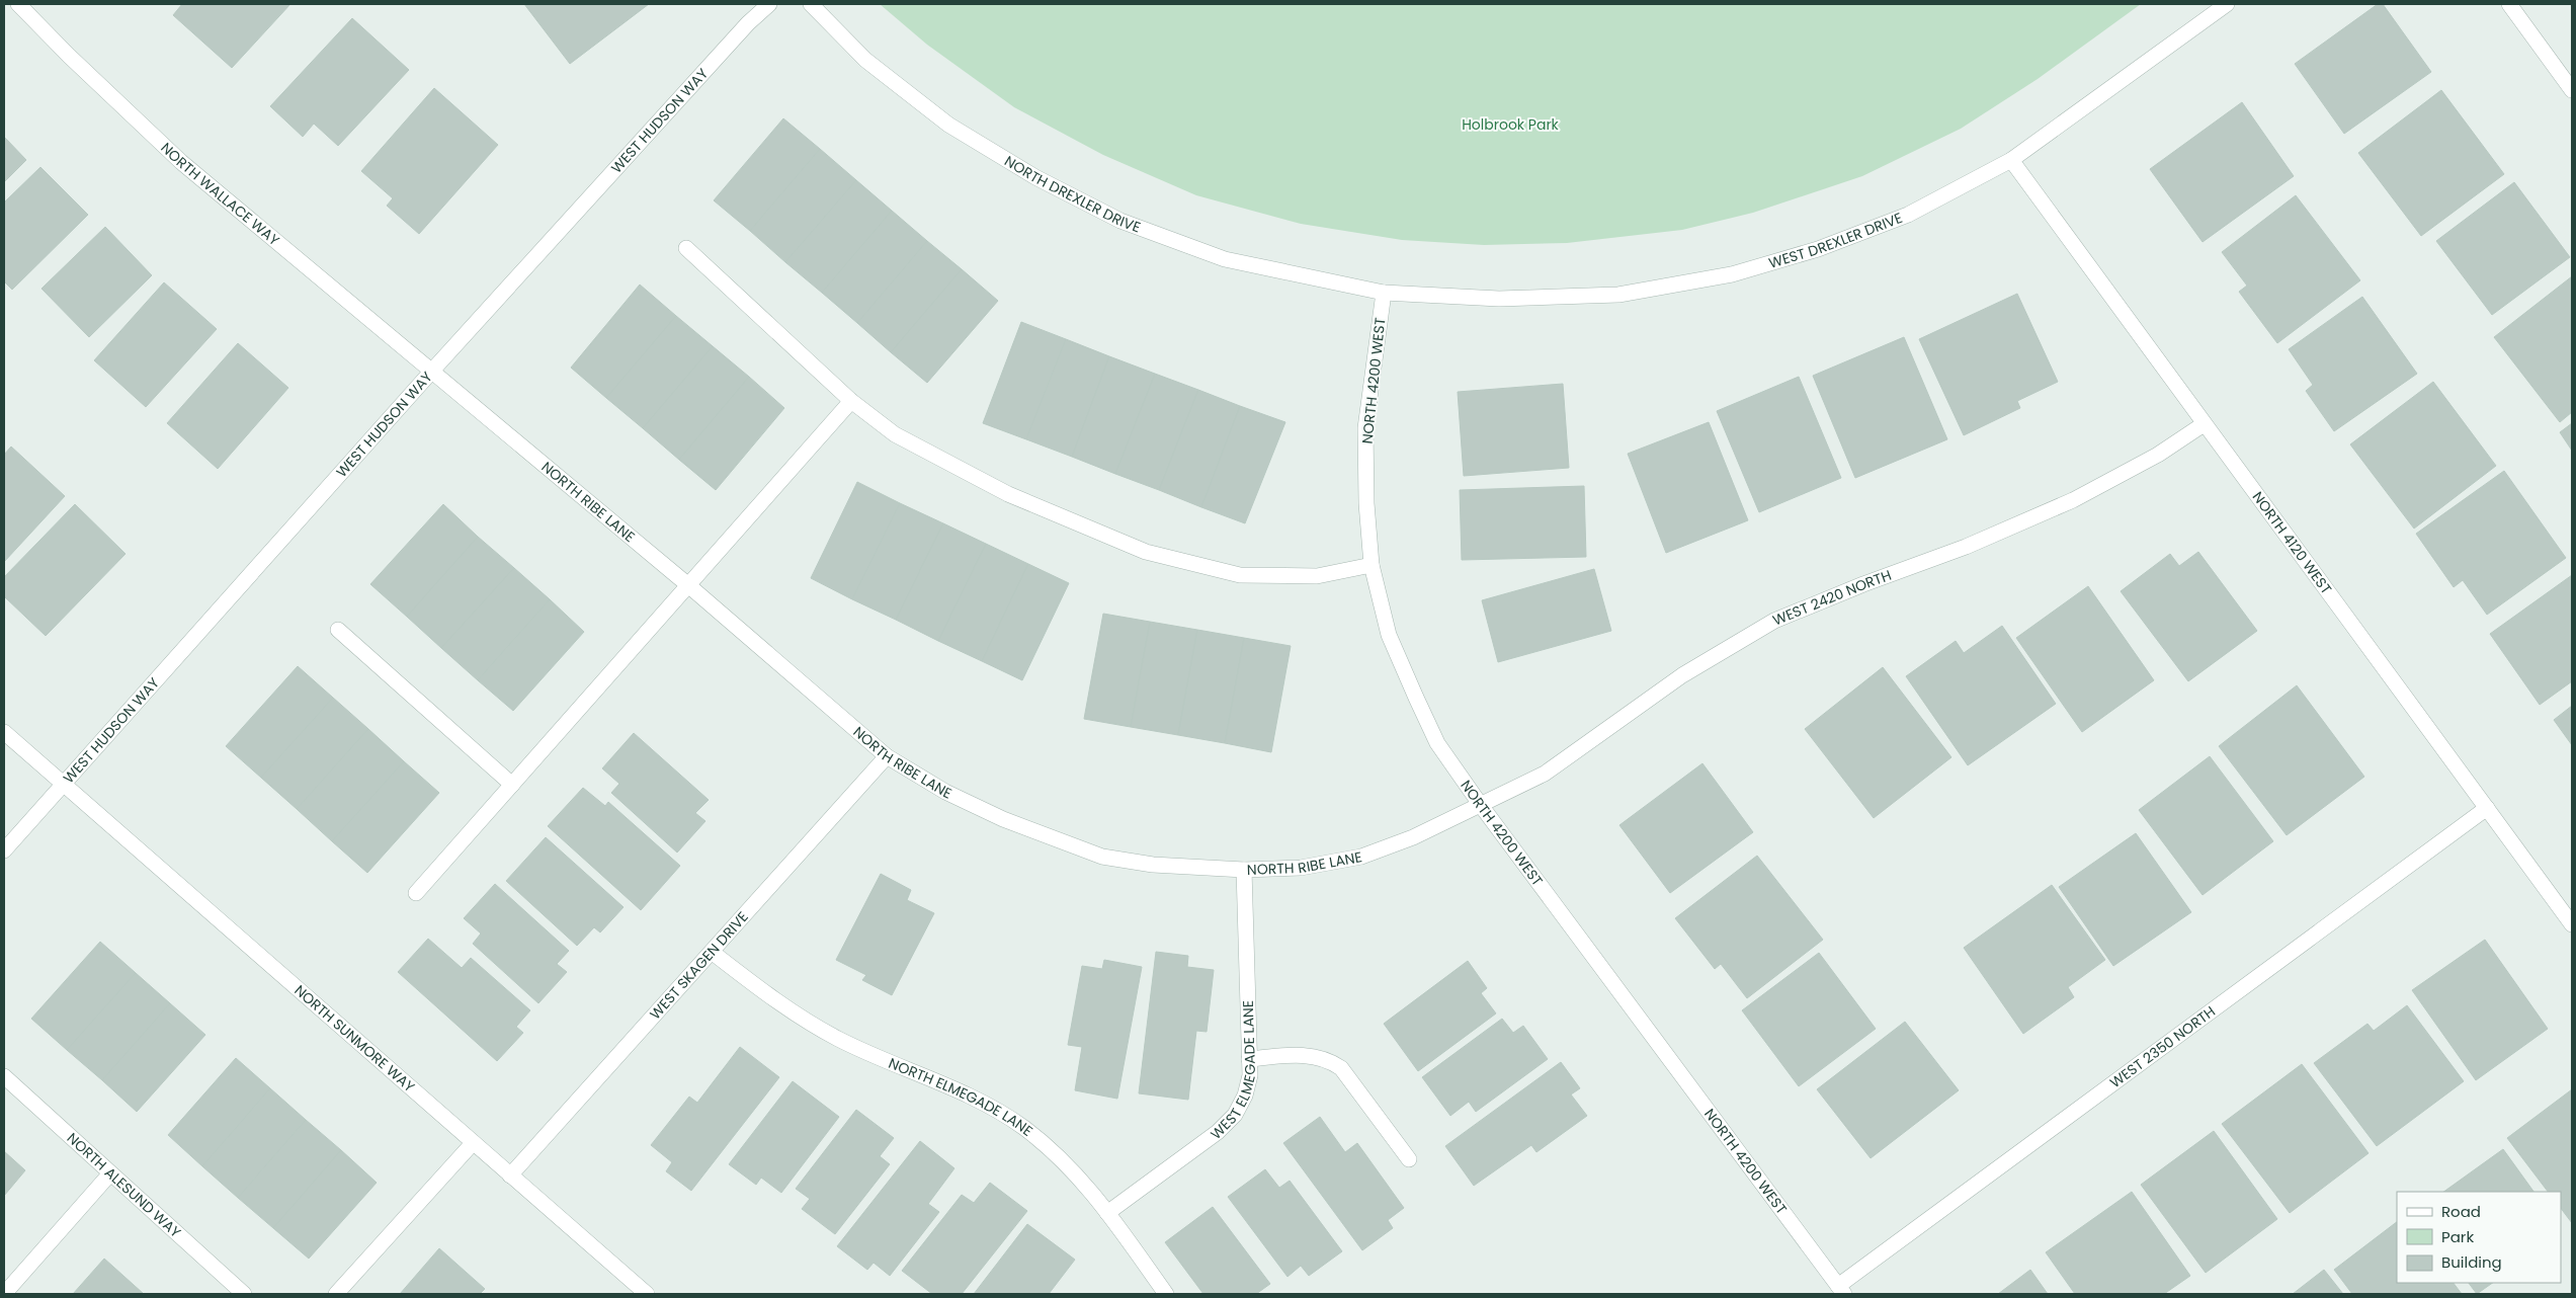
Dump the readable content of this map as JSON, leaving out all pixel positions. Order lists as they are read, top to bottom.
{
  "streets": {
    "street": [
      "WEST HUDSON WAY",
      "NORTH WALLACE WAY",
      "NORTH DREXLER DRIVE",
      "WEST DREXLER DRIVE",
      "NORTH 4200 WEST",
      "NORTH RIBE LANE",
      "NORTH 4120 WEST",
      "WEST 2420 NORTH",
      "WEST SKAGEN DRIVE",
      "NORTH SUNMORE WAY",
      "WEST 2350 NORTH",
      "WEST ELMEGADE LANE",
      "NORTH ELMEGADE LANE",
      "NORTH ALESUND WAY"
    ]
  },
  "crossings": [
    ["WEST HUDSON WAY", "NORTH WALLACE WAY"],
    ["WEST HUDSON WAY", "NORTH RIBE LANE"],
    ["WEST HUDSON WAY", "NORTH SUNMORE WAY"],
    ["NORTH WALLACE WAY", "NORTH RIBE LANE"],
    ["NORTH DREXLER DRIVE", "WEST DREXLER DRIVE"],
    ["NORTH DREXLER DRIVE", "NORTH 4200 WEST"],
    ["WEST DREXLER DRIVE", "NORTH 4200 WEST"],
    ["WEST DREXLER DRIVE", "NORTH 4120 WEST"],
    ["NORTH 4200 WEST", "NORTH RIBE LANE"],
    ["NORTH 4200 WEST", "WEST 2420 NORTH"],
    ["NORTH 4200 WEST", "WEST 2350 NORTH"],
    ["NORTH RIBE LANE", "WEST 2420 NORTH"],
    ["NORTH RIBE LANE", "WEST SKAGEN DRIVE"],
    ["NORTH RIBE LANE", "WEST ELMEGADE LANE"],
    ["NORTH 4120 WEST", "WEST 2420 NORTH"],
    ["NORTH 4120 WEST", "WEST 2350 NORTH"],
    ["WEST SKAGEN DRIVE", "NORTH SUNMORE WAY"],
    ["WEST SKAGEN DRIVE", "NORTH ELMEGADE LANE"],
    ["WEST ELMEGADE LANE", "NORTH ELMEGADE LANE"]
  ],
  "parks": ["Holbrook Park"],
  "legend": ["Road", "Park", "Building"]
}
